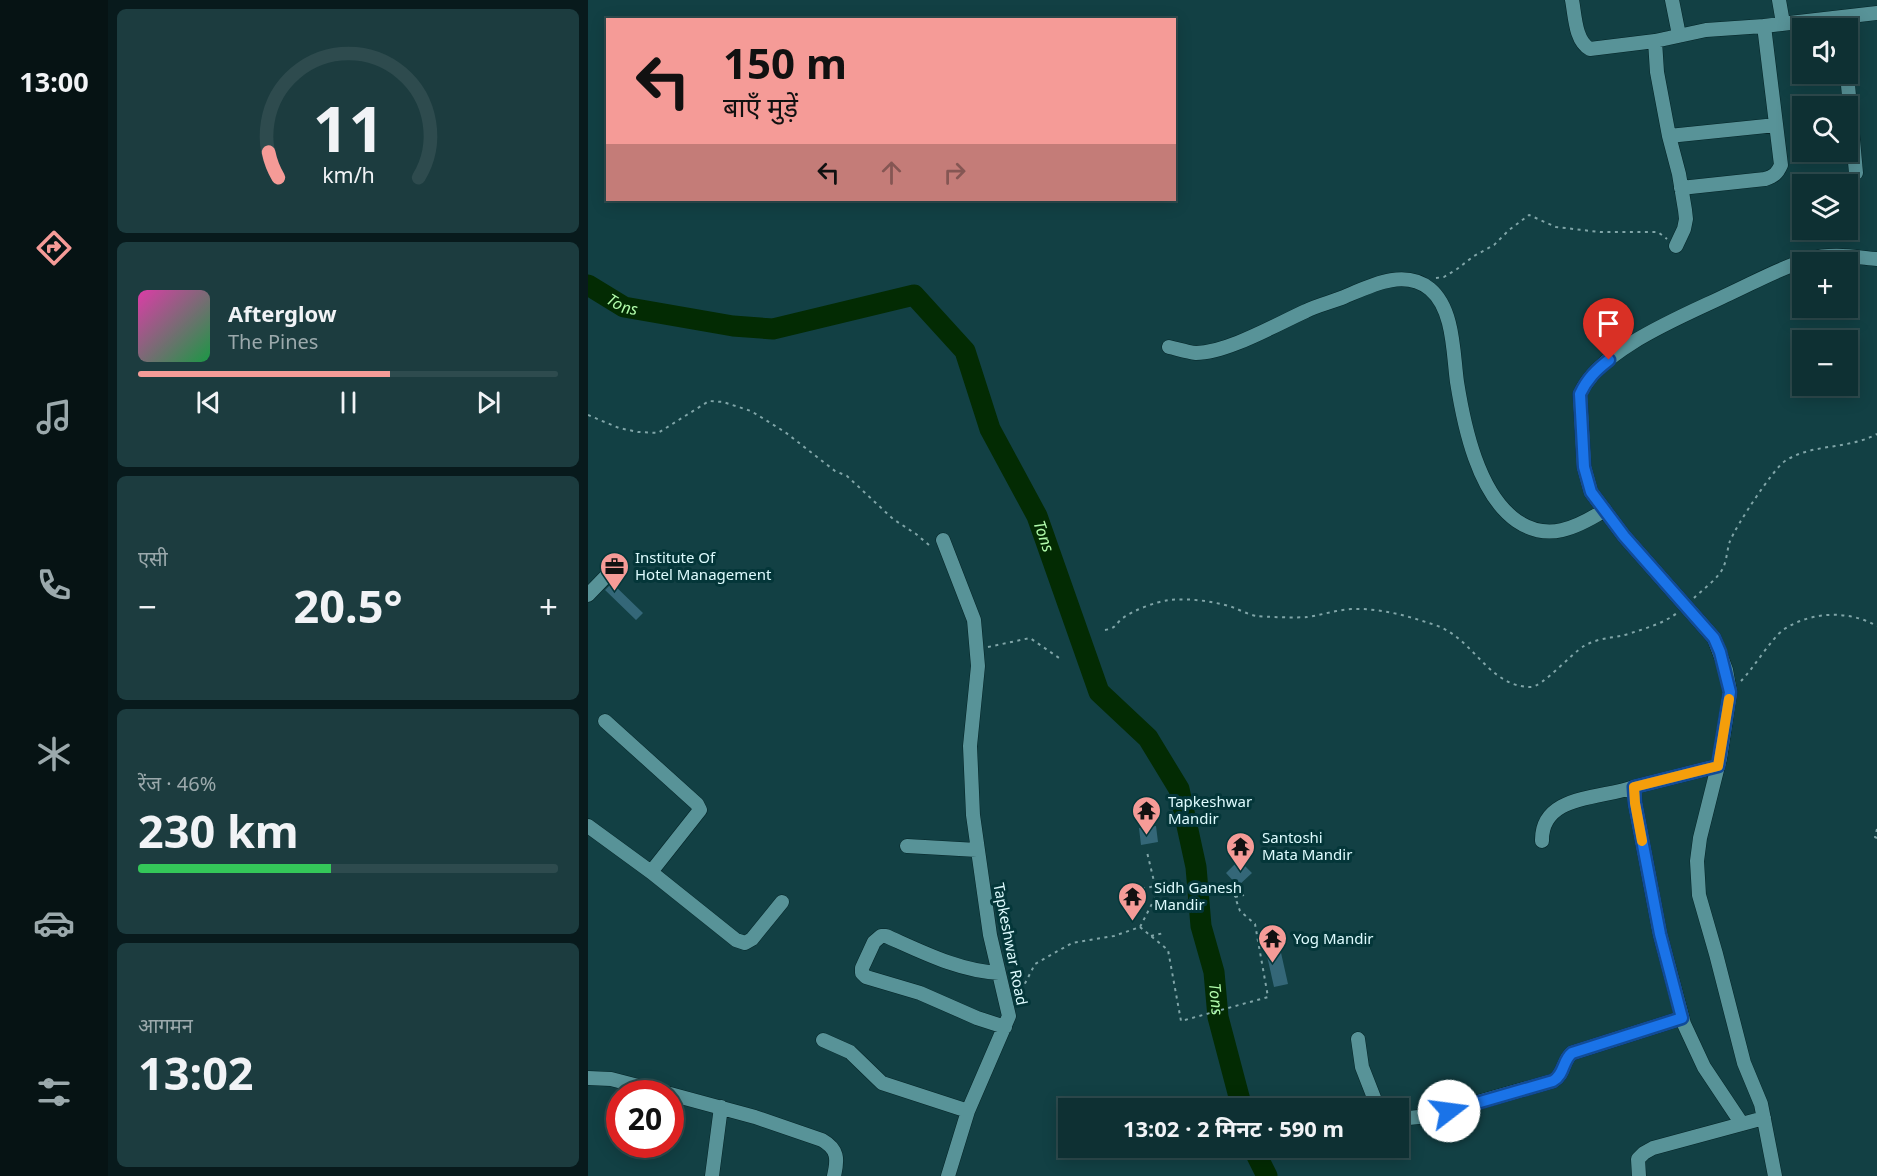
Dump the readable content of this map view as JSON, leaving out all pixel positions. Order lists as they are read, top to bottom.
{
  "streets": {
    "street": ["Tapkeshwar Road"]
  },
  "water": ["Tons"],
  "places": {
    "office": ["Institute Of Hotel Management"],
    "temple": [
      "Tapkeshwar Mandir",
      "Santoshi Mata Mandir",
      "Sidh Ganesh Mandir",
      "Yog Mandir"
    ]
  },
  "page": {
    "tabs": "13:00",
    "map_buttons": ["+", "−"],
    "turn": ["150 m", "बाएँ मुड़ें"],
    "song": ["Afterglow", "The Pines"],
    "tile": [
      "एसी",
      ["रेंज · 46%", "230 km"],
      ["आगमन", "13:02"]
    ],
    "heat": ["−", "20.5°", "+"],
    "limit": "20",
    "trip": "13:02 · 2 मिनट · 590 m",
    "gauge": ["11", "km/h"]
  }
}
